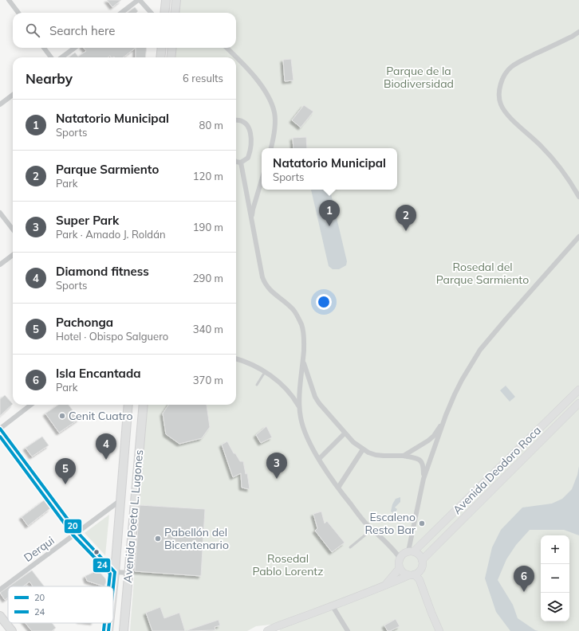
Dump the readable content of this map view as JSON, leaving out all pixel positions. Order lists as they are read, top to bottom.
{
  "streets": {
    "main road": ["Avenida Deodoro Roca", "Avenida Poeta L. Lugones"],
    "street": ["Derqui"]
  },
  "crossings": [
    ["Avenida Poeta L. Lugones", "Derqui"]
  ],
  "parks": ["Parque de la Biodiversidad", "Rosedal del Parque Sarmiento", "Rosedal Pablo Lorentz"],
  "places": ["Cenit Cuatro", "Escaleno Resto Bar", "Pabellón del Bicentenario"],
  "lines": ["transit line 20", "transit line 24"],
  "legend": ["20", "24"],
  "page": {
    "search": "Search here",
    "heading": ["Nearby", "6 results"],
    "list": [
      {
        "mark": "1",
        "name": "Natatorio Municipal",
        "note": "Sports",
        "value": "80 m"
      },
      {
        "mark": "2",
        "name": "Parque Sarmiento",
        "note": "Park",
        "value": "120 m"
      },
      {
        "mark": "3",
        "name": "Super Park",
        "note": "Park · Amado J. Roldán",
        "value": "190 m"
      },
      {
        "mark": "4",
        "name": "Diamond fitness",
        "note": "Sports",
        "value": "290 m"
      },
      {
        "mark": "5",
        "name": "Pachonga",
        "note": "Hotel · Obispo Salguero",
        "value": "340 m"
      },
      {
        "mark": "6",
        "name": "Isla Encantada",
        "note": "Park",
        "value": "370 m"
      }
    ],
    "popup": ["Natatorio Municipal", "Sports"],
    "pins": [
      "1",
      "2",
      "4",
      "3",
      "5",
      "6"
    ],
    "map_buttons": ["+", "−"]
  }
}
